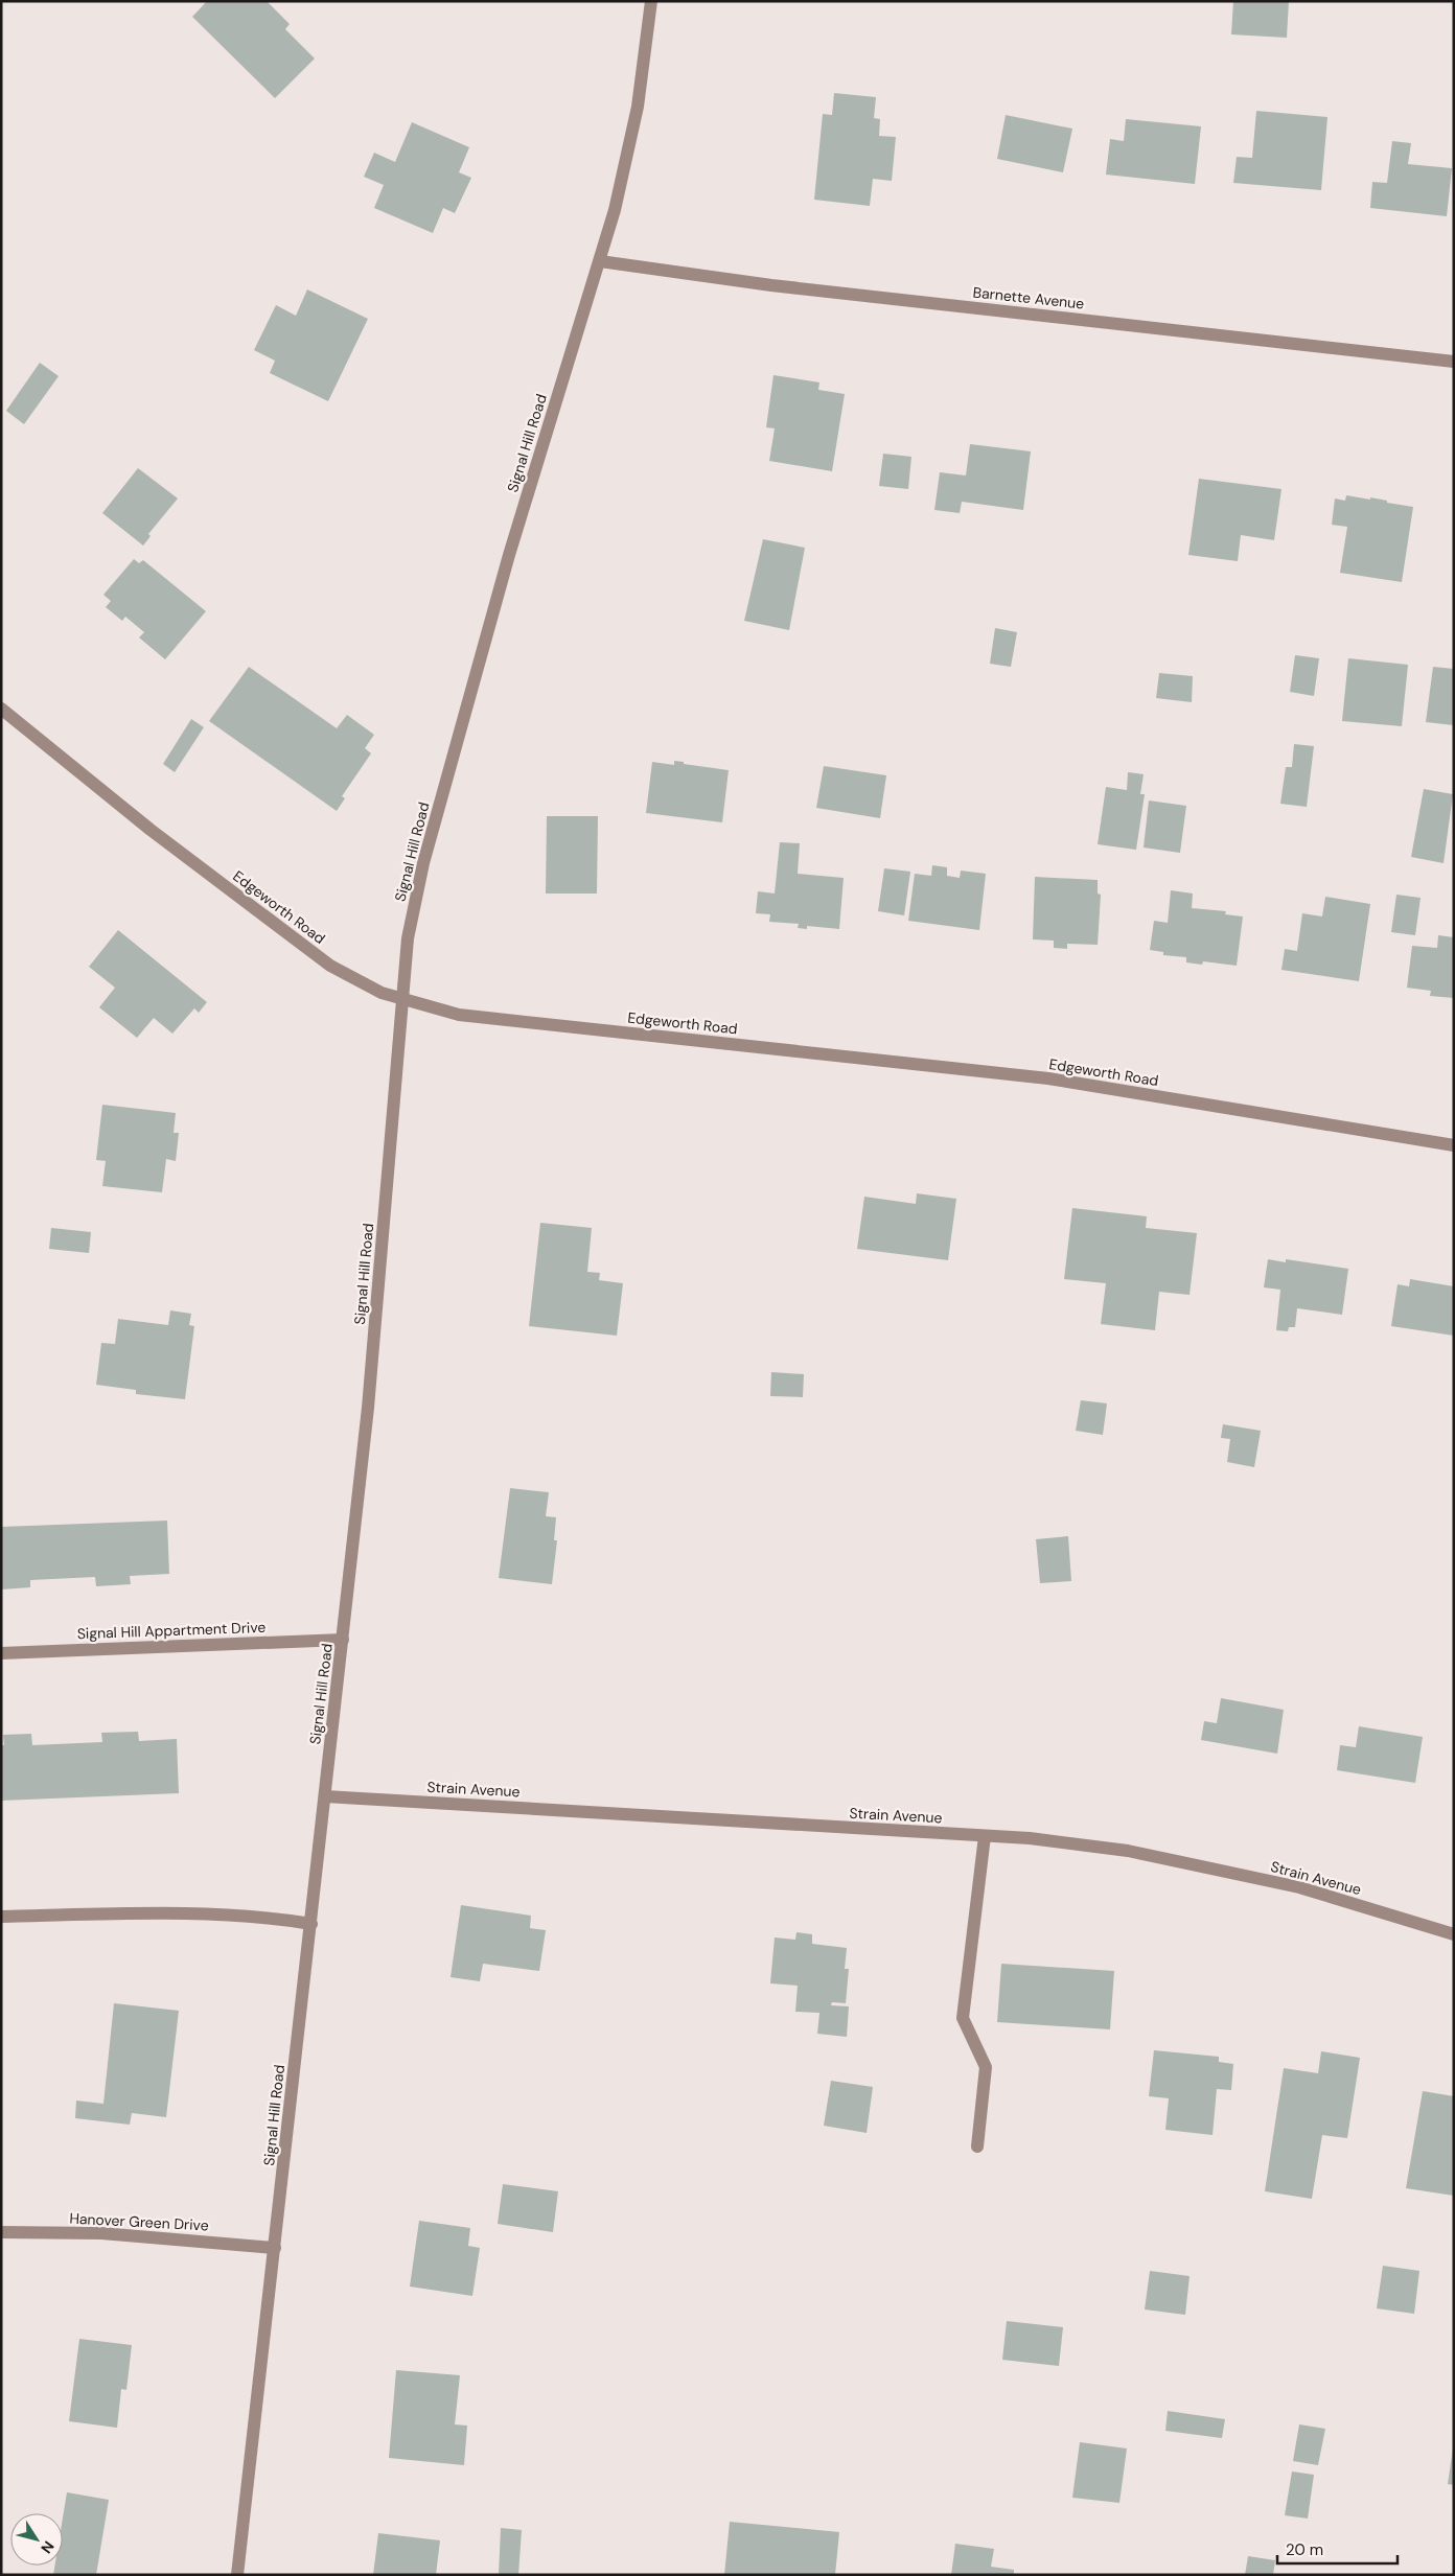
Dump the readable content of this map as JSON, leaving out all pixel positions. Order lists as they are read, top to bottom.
{
  "streets": {
    "street": [
      "Barnette Avenue",
      "Signal Hill Road",
      "Edgeworth Road",
      "Signal Hill Appartment Drive",
      "Strain Avenue",
      "Hanover Green Drive"
    ]
  },
  "crossings": [
    ["Barnette Avenue", "Signal Hill Road"],
    ["Signal Hill Road", "Edgeworth Road"],
    ["Signal Hill Road", "Signal Hill Appartment Drive"],
    ["Signal Hill Road", "Strain Avenue"],
    ["Signal Hill Road", "Hanover Green Drive"]
  ],
  "scale_bar": "20 m",
  "north": "bottom right"
}
